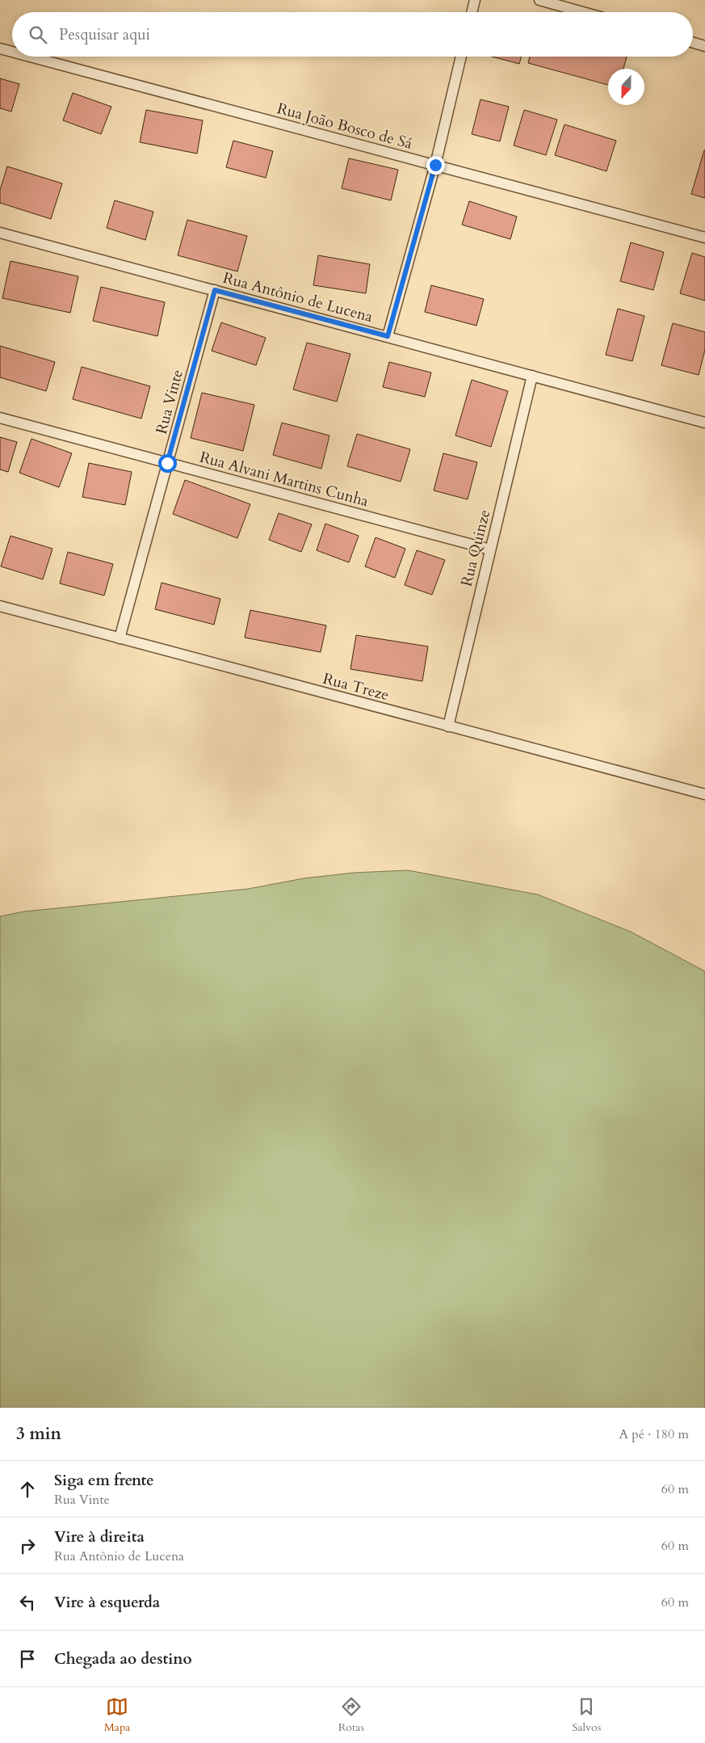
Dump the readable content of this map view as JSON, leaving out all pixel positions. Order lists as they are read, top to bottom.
{
  "streets": {
    "lane": [
      "Rua João Bosco de Sá",
      "Rua Antônio de Lucena",
      "Rua Vinte",
      "Rua Alvani Martins Cunha",
      "Rua Quinze",
      "Rua Treze"
    ]
  },
  "crossings": [
    ["Rua Antônio de Lucena", "Rua Vinte"],
    ["Rua Antônio de Lucena", "Rua Quinze"],
    ["Rua Vinte", "Rua Alvani Martins Cunha"],
    ["Rua Vinte", "Rua Treze"],
    ["Rua Alvani Martins Cunha", "Rua Quinze"],
    ["Rua Quinze", "Rua Treze"]
  ],
  "north": "bottom",
  "page": {
    "search": "Pesquisar aqui",
    "heading": ["3 min", "A pé · 180 m"],
    "list": [
      ["Siga em frente", "Rua Vinte", "60 m"],
      ["Vire à direita", "Rua Antônio de Lucena", "60 m"],
      ["Vire à esquerda", "60 m"],
      "Chegada ao destino"
    ],
    "nav": ["Mapa", "Rotas", "Salvos"]
  }
}
